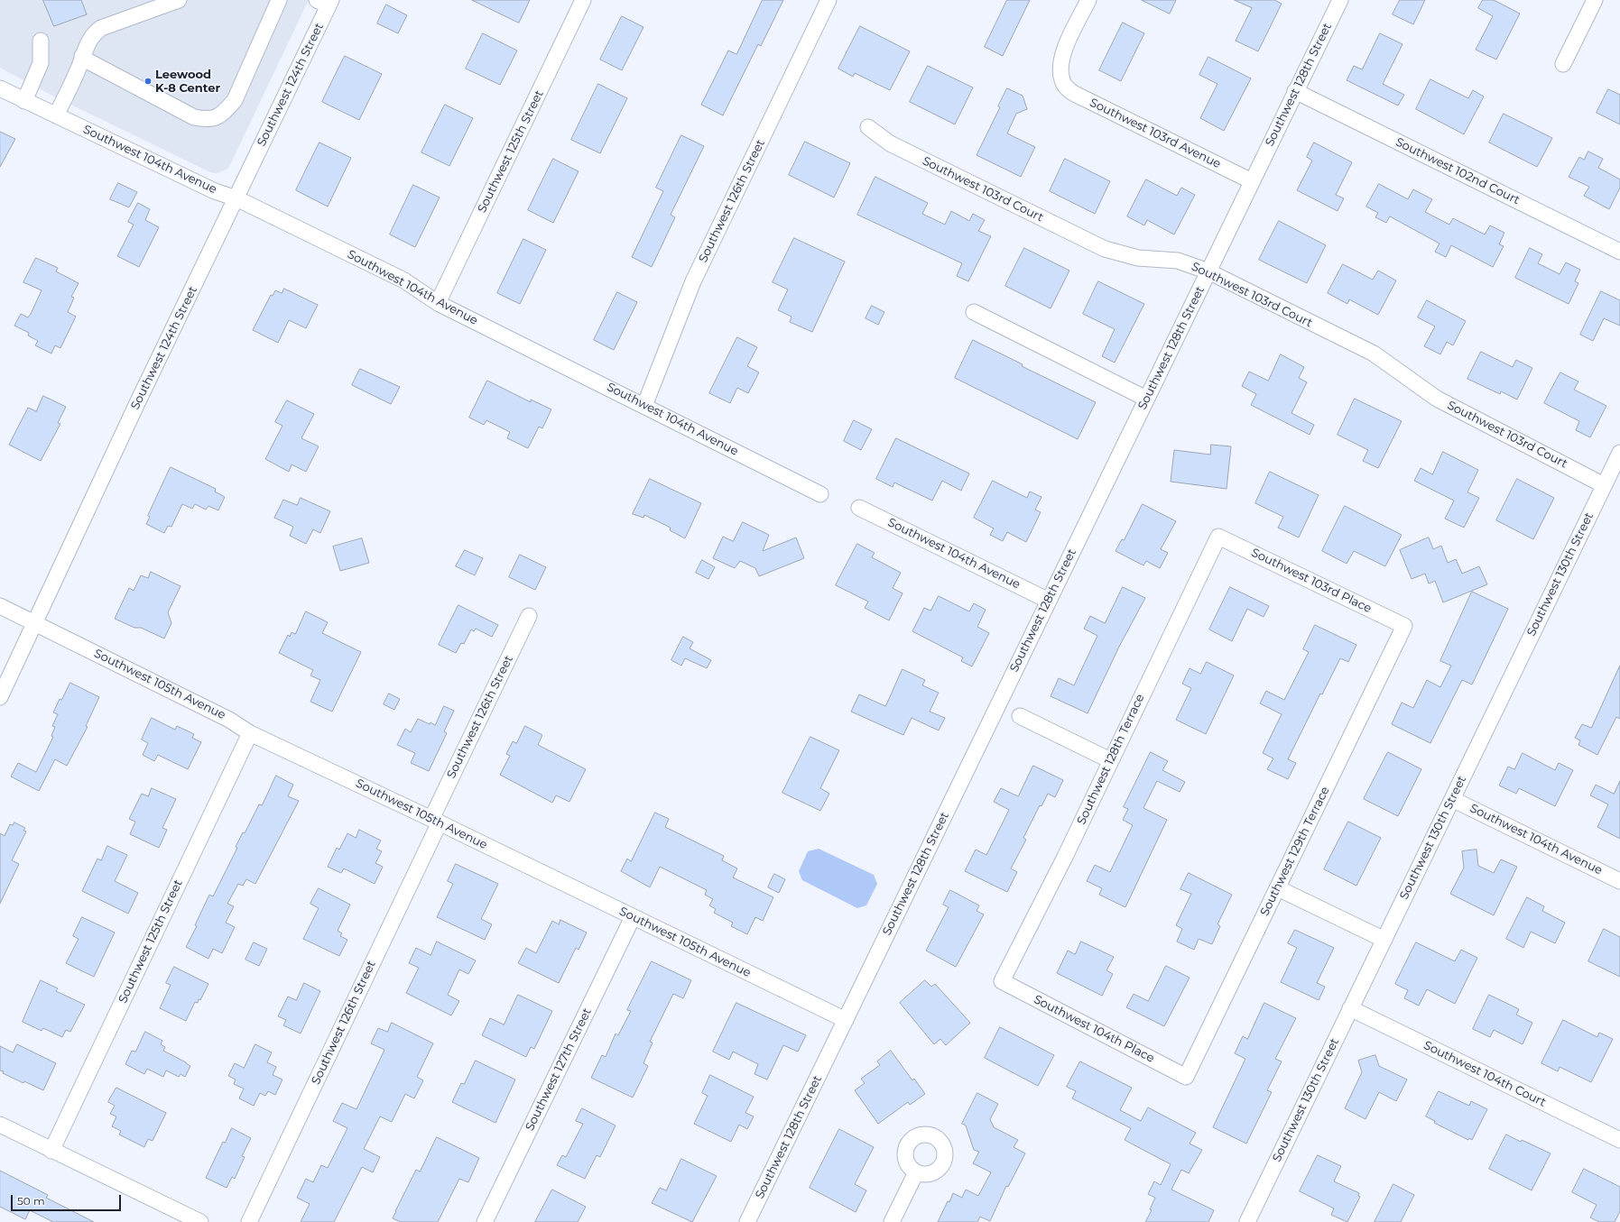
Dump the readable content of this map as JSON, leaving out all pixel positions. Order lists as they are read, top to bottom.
{
  "streets": {
    "street": [
      "Southwest 124th Street",
      "Southwest 128th Street",
      "Southwest 103rd Avenue",
      "Southwest 125th Street",
      "Southwest 104th Avenue",
      "Southwest 102nd Court",
      "Southwest 103rd Court",
      "Southwest 126th Street",
      "Southwest 130th Street",
      "Southwest 103rd Place",
      "Southwest 105th Avenue",
      "Southwest 128th Terrace",
      "Southwest 129th Terrace",
      "Southwest 104th Place",
      "Southwest 127th Street",
      "Southwest 104th Court"
    ]
  },
  "crossings": [
    ["Southwest 124th Street", "Southwest 104th Avenue"],
    ["Southwest 124th Street", "Southwest 105th Avenue"],
    ["Southwest 128th Street", "Southwest 103rd Avenue"],
    ["Southwest 128th Street", "Southwest 104th Avenue"],
    ["Southwest 128th Street", "Southwest 102nd Court"],
    ["Southwest 128th Street", "Southwest 103rd Court"],
    ["Southwest 128th Street", "Southwest 105th Avenue"],
    ["Southwest 125th Street", "Southwest 104th Avenue"],
    ["Southwest 125th Street", "Southwest 105th Avenue"],
    ["Southwest 104th Avenue", "Southwest 126th Street"],
    ["Southwest 104th Avenue", "Southwest 130th Street"],
    ["Southwest 103rd Court", "Southwest 130th Street"],
    ["Southwest 126th Street", "Southwest 105th Avenue"],
    ["Southwest 130th Street", "Southwest 104th Court"],
    ["Southwest 103rd Place", "Southwest 128th Terrace"],
    ["Southwest 103rd Place", "Southwest 129th Terrace"],
    ["Southwest 105th Avenue", "Southwest 127th Street"],
    ["Southwest 128th Terrace", "Southwest 104th Place"],
    ["Southwest 129th Terrace", "Southwest 104th Place"]
  ],
  "places": ["Leewood K-8 Center"],
  "scale_bar": "50 m"
}
